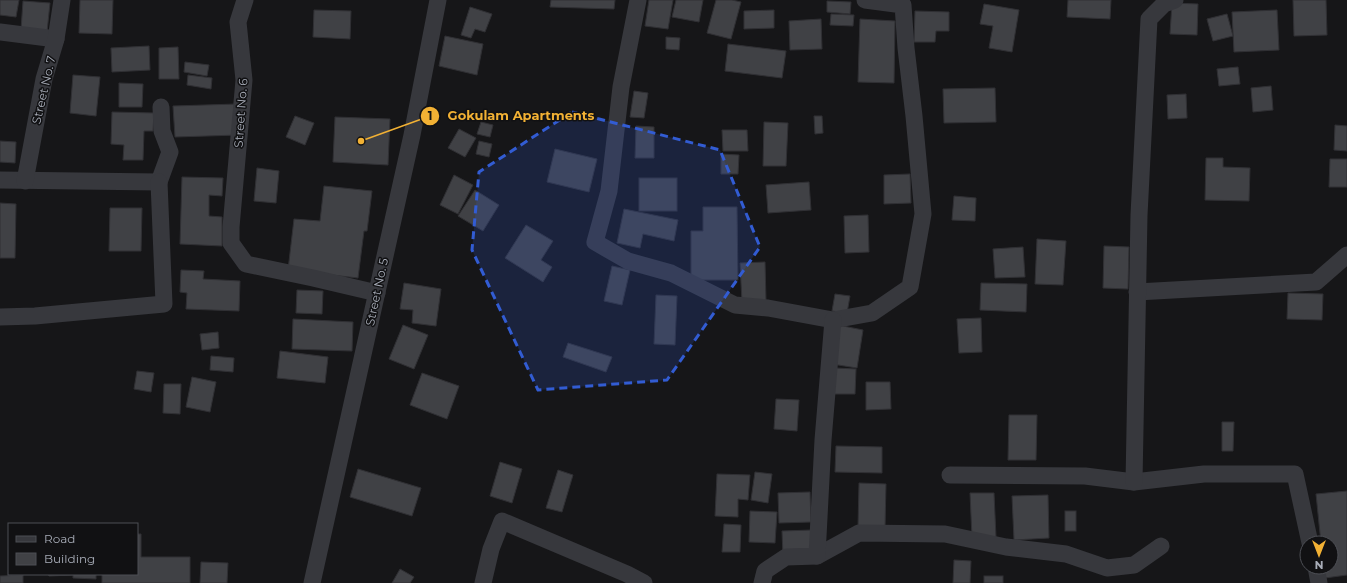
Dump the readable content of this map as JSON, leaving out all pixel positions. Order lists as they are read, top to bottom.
{
  "streets": {
    "street": ["Street No. 7", "Street No. 6", "Street No. 5"]
  },
  "crossings": [
    ["Street No. 6", "Street No. 5"]
  ],
  "places": ["Gokulam Apartments"],
  "legend": ["Road", "Building"],
  "north": "bottom"
}
